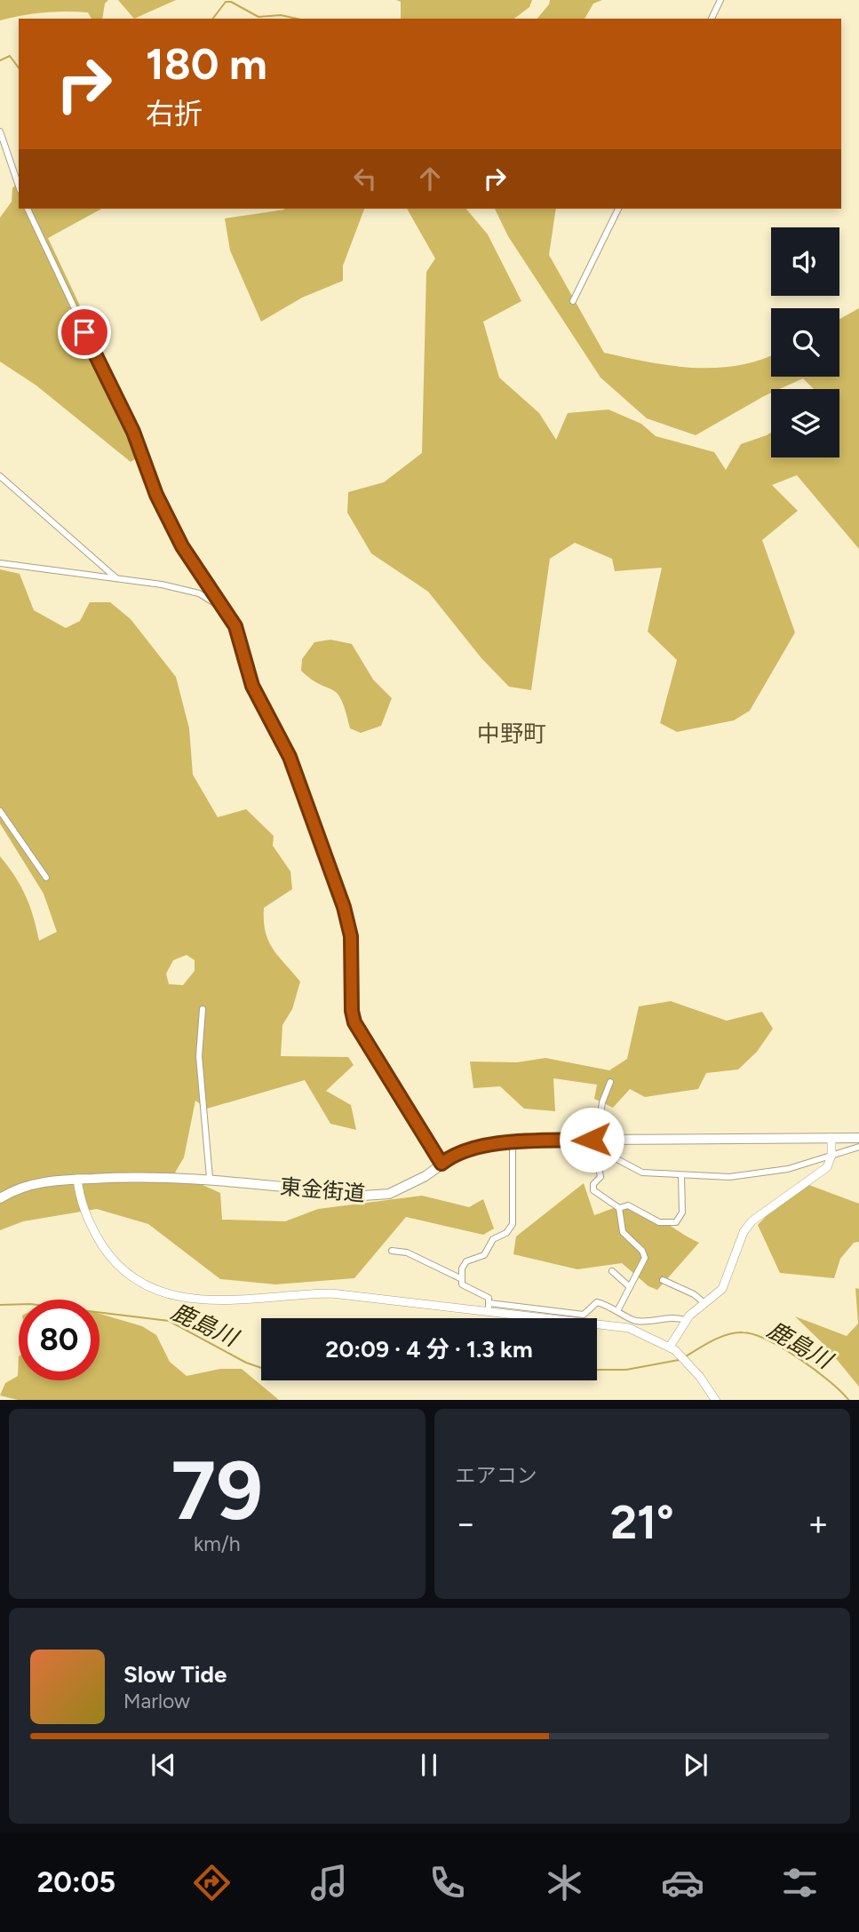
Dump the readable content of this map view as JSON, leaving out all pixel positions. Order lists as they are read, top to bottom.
{
  "streets": {
    "highway": ["東金街道"]
  },
  "districts": ["中野町"],
  "water": ["鹿島川"],
  "page": {
    "turn": ["180 m", "右折"],
    "limit": "80",
    "trip": "20:09 · 4 分 · 1.3 km",
    "tile": [
      ["79", "km/h"],
      "エアコン"
    ],
    "heat": ["−", "21°", "+"],
    "song": ["Slow Tide", "Marlow"],
    "tabs": "20:05"
  }
}
